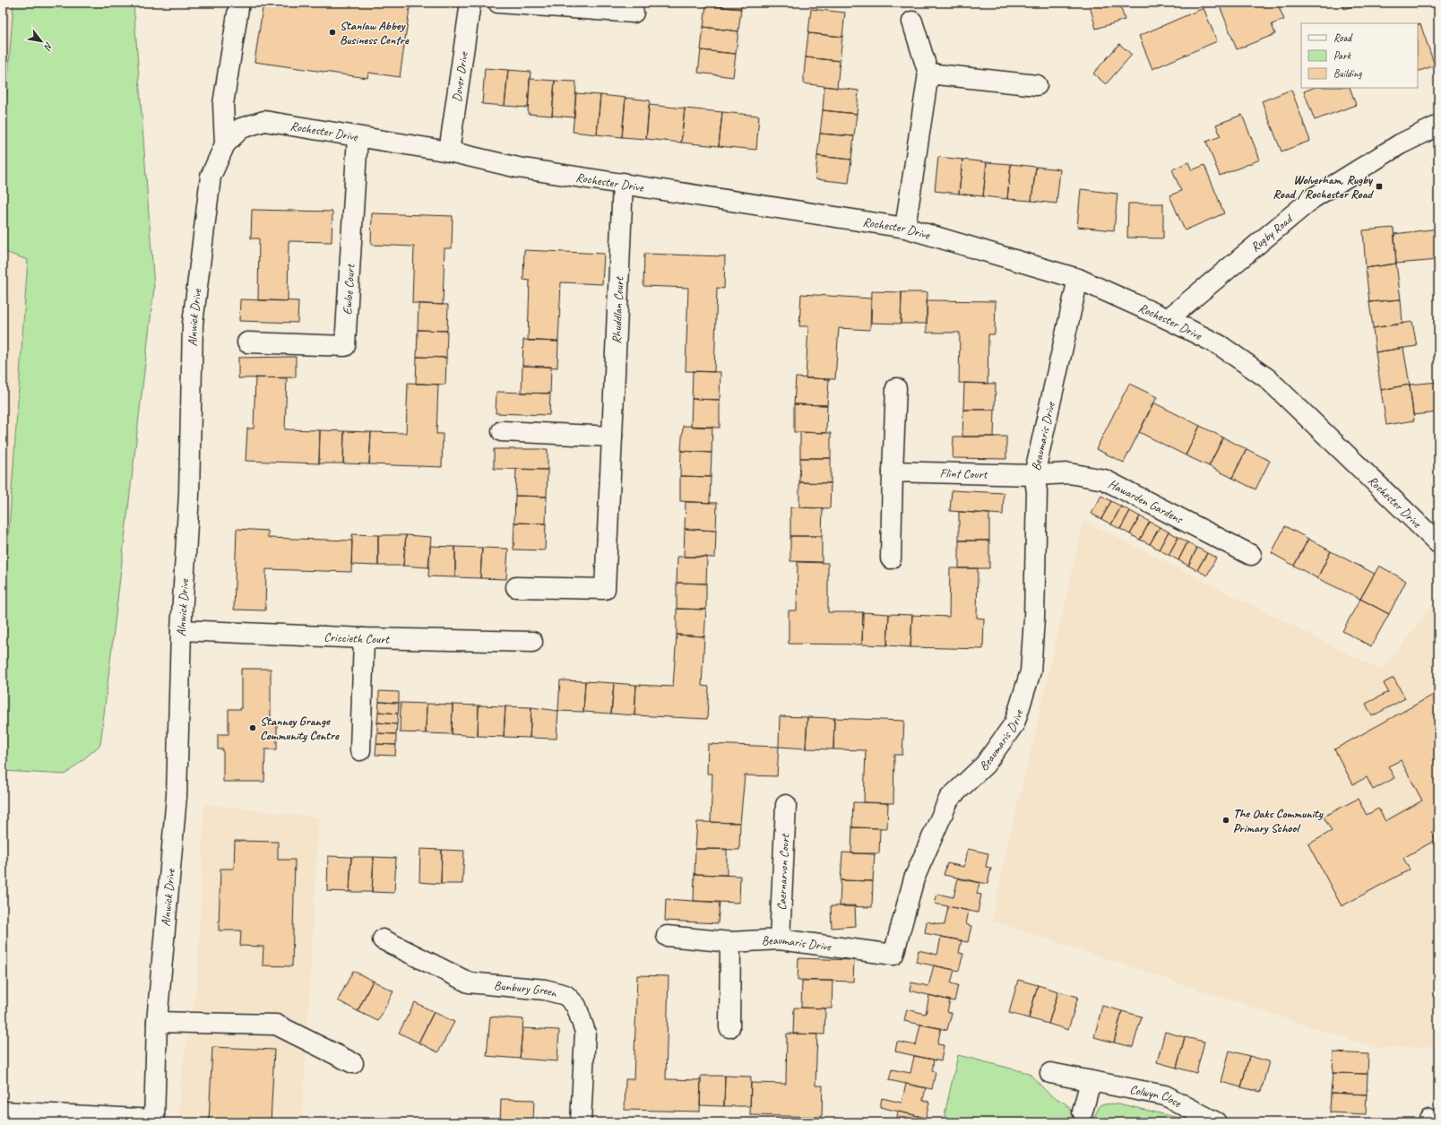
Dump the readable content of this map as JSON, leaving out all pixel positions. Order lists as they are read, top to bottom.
{
  "streets": {
    "street": [
      "Dover Drive",
      "Rochester Drive",
      "Rugby Road",
      "Ewloe Court",
      "Rhuddlan Court",
      "Alnwick Drive",
      "Beaumaris Drive",
      "Flint Court",
      "Hawarden Gardens",
      "Criccieth Court",
      "Caernarvon Court",
      "Bunbury Green",
      "Colwyn Close"
    ]
  },
  "crossings": [
    ["Dover Drive", "Rochester Drive"],
    ["Rochester Drive", "Rugby Road"],
    ["Rochester Drive", "Ewloe Court"],
    ["Rochester Drive", "Rhuddlan Court"],
    ["Rochester Drive", "Alnwick Drive"],
    ["Rochester Drive", "Beaumaris Drive"],
    ["Alnwick Drive", "Criccieth Court"],
    ["Beaumaris Drive", "Flint Court"],
    ["Beaumaris Drive", "Hawarden Gardens"],
    ["Beaumaris Drive", "Caernarvon Court"],
    ["Flint Court", "Hawarden Gardens"]
  ],
  "places": {
    "other": ["Stanlaw Abbey Business Centre", "Stanney Grange Community Centre", "The Oaks Community Primary School"],
    "transit": ["Wolverham, Rugby Road / Rochester Road"]
  },
  "legend": ["Road", "Park", "Building"],
  "north": "bottom right"
}
